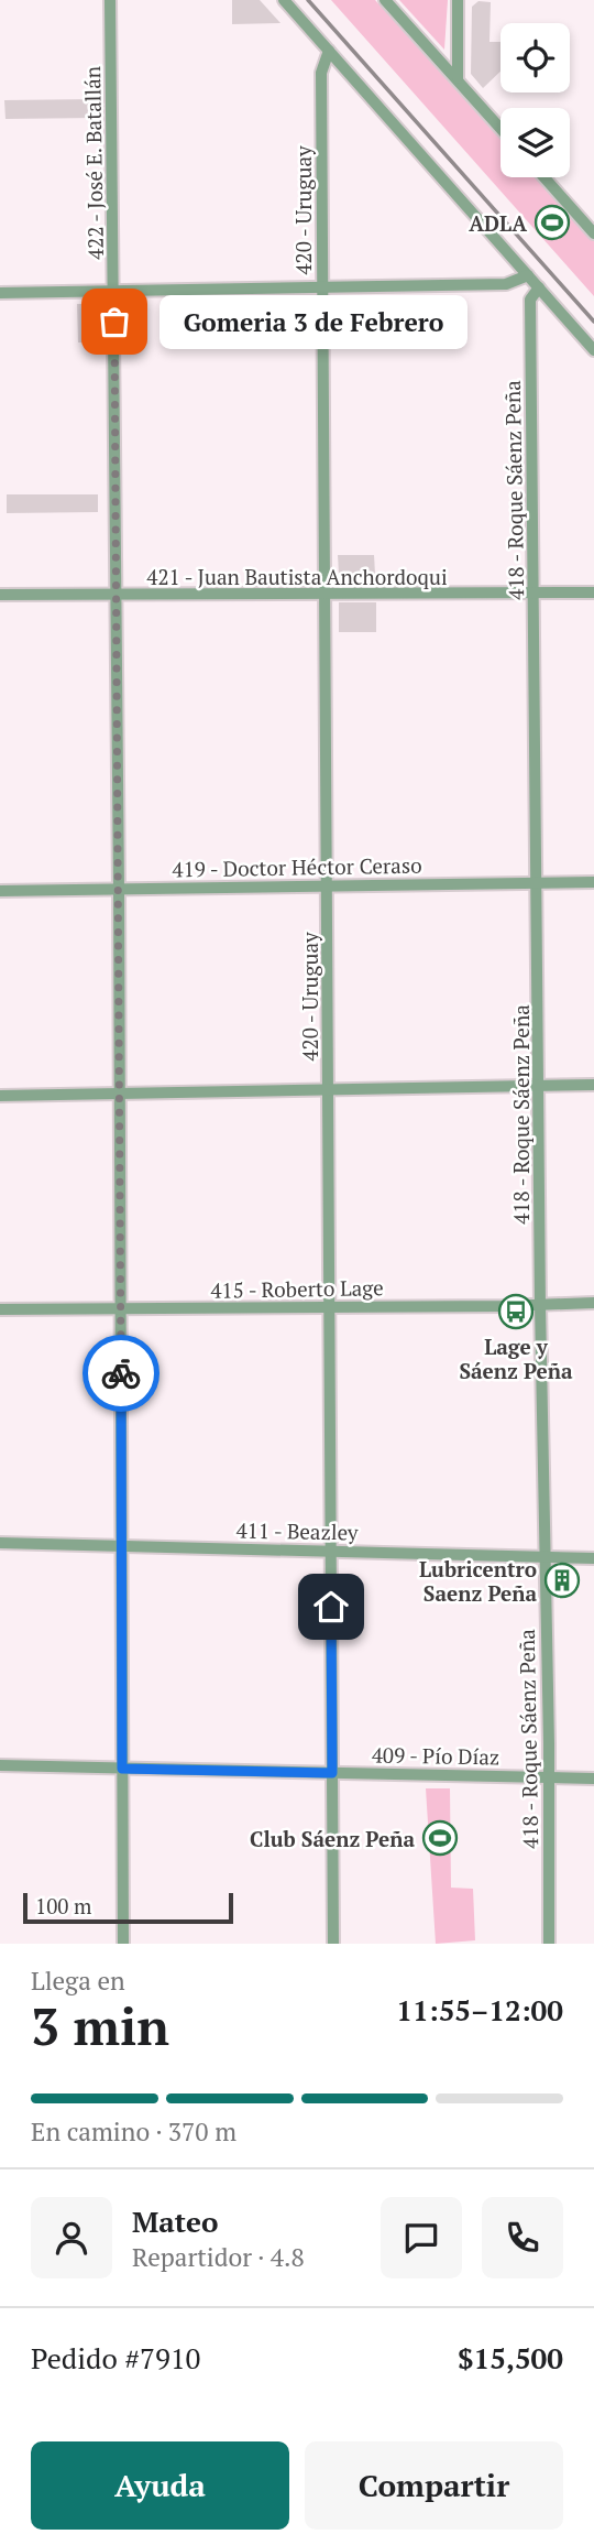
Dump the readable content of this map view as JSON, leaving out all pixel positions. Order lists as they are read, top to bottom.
{
  "streets": {
    "street": [
      "422 - José E. Batallán",
      "420 - Uruguay",
      "418 - Roque Sáenz Peña",
      "421 - Juan Bautista Anchordoqui",
      "419 - Doctor Héctor Ceraso",
      "415 - Roberto Lage",
      "411 - Beazley",
      "409 - Pío Díaz"
    ]
  },
  "crossings": [
    ["422 - José E. Batallán", "421 - Juan Bautista Anchordoqui"],
    ["422 - José E. Batallán", "419 - Doctor Héctor Ceraso"],
    ["422 - José E. Batallán", "415 - Roberto Lage"],
    ["422 - José E. Batallán", "411 - Beazley"],
    ["422 - José E. Batallán", "409 - Pío Díaz"],
    ["420 - Uruguay", "421 - Juan Bautista Anchordoqui"],
    ["420 - Uruguay", "419 - Doctor Héctor Ceraso"],
    ["420 - Uruguay", "415 - Roberto Lage"],
    ["420 - Uruguay", "411 - Beazley"],
    ["420 - Uruguay", "409 - Pío Díaz"],
    ["418 - Roque Sáenz Peña", "421 - Juan Bautista Anchordoqui"],
    ["418 - Roque Sáenz Peña", "419 - Doctor Héctor Ceraso"],
    ["418 - Roque Sáenz Peña", "415 - Roberto Lage"],
    ["418 - Roque Sáenz Peña", "411 - Beazley"],
    ["418 - Roque Sáenz Peña", "409 - Pío Díaz"]
  ],
  "places": {
    "sports": ["ADLA", "Club Sáenz Peña"],
    "other": ["Gomeria 3 de Febrero"],
    "bus stop": ["Lage y Sáenz Peña"],
    "building": ["Lubricentro Saenz Peña"]
  },
  "scale_bar": "100 m",
  "page": {
    "bubble": "Gomeria 3 de Febrero",
    "scale": "100 m",
    "heading": ["3 min", "Llega en", "11:55–12:00"],
    "panel": [
      "Mateo",
      "Repartidor · 4.8",
      "Pedido #7910",
      "$15,500"
    ],
    "bar": "En camino · 370 m",
    "buttons": ["Ayuda", "Compartir"]
  }
}
